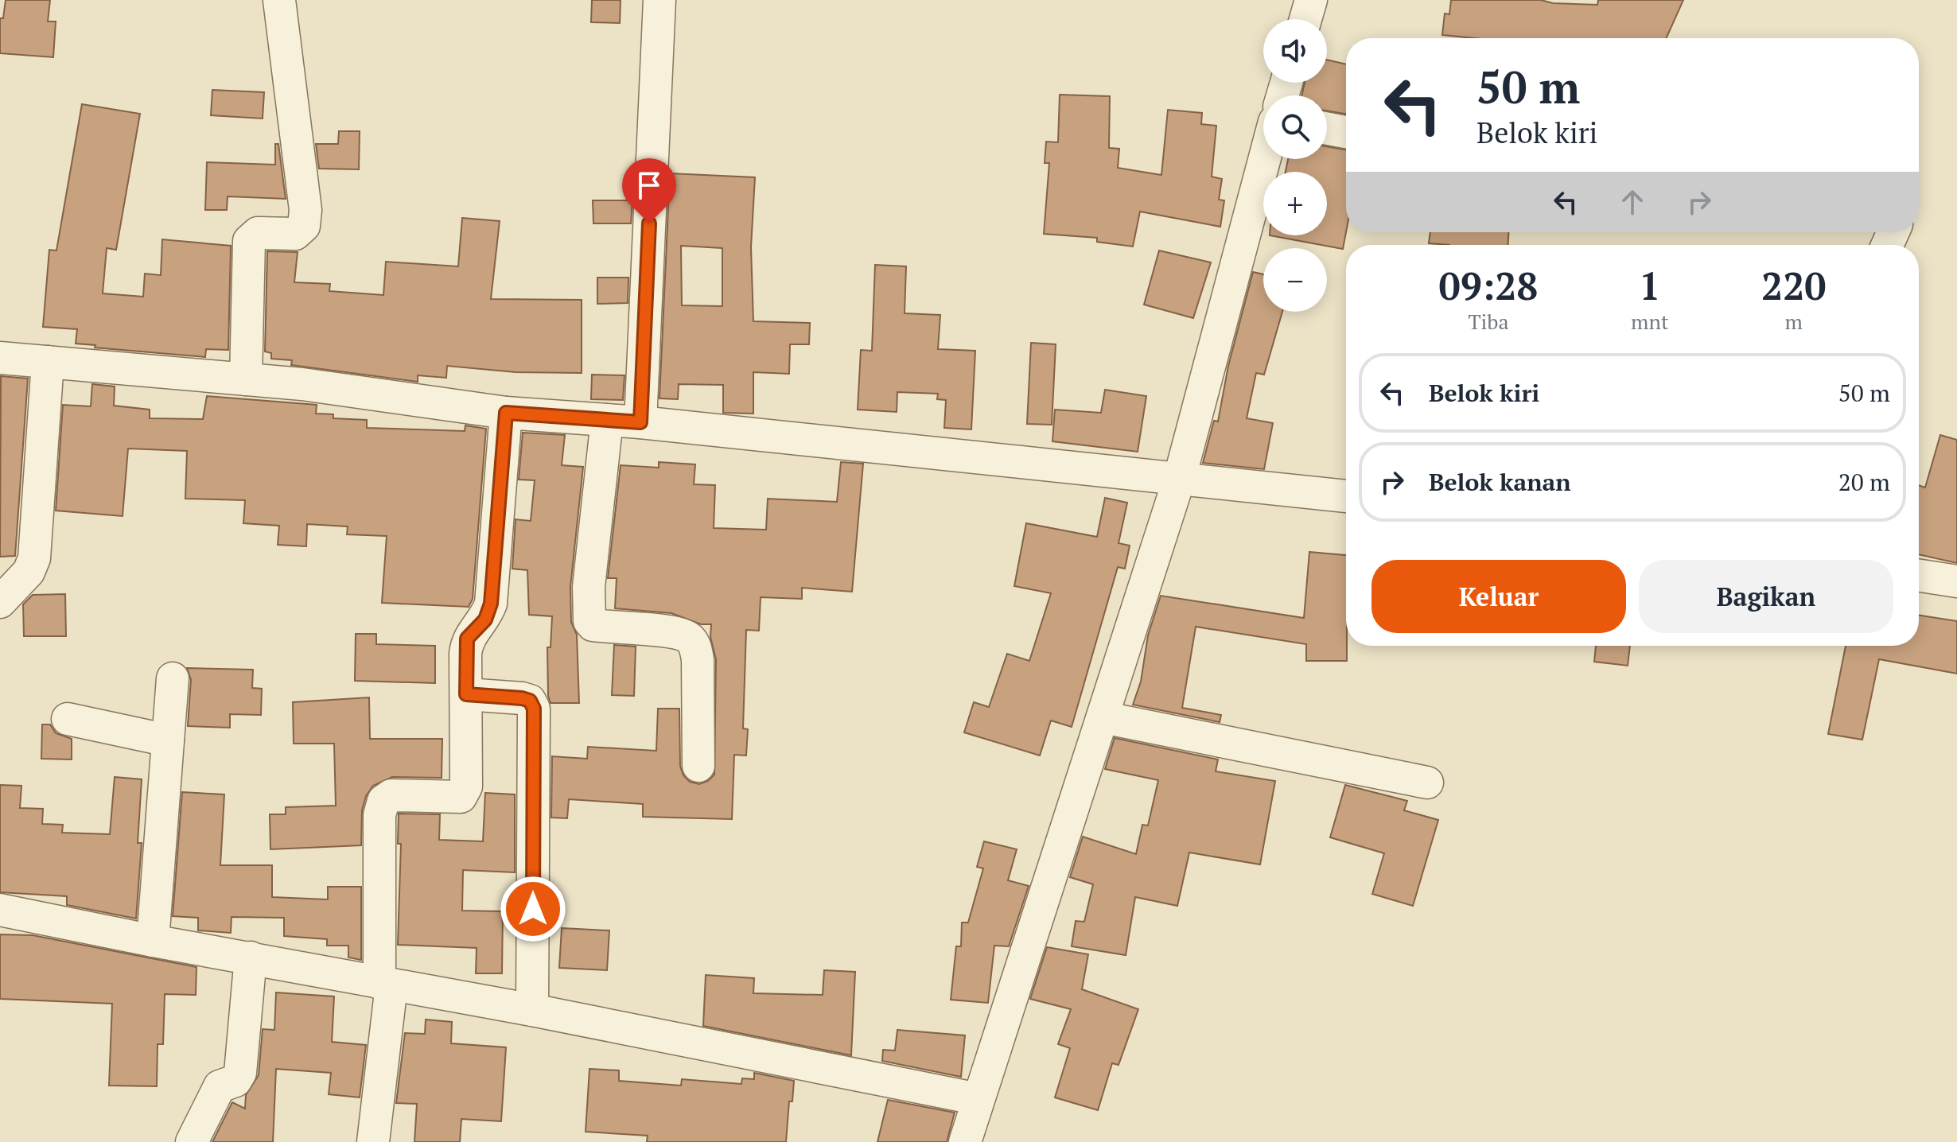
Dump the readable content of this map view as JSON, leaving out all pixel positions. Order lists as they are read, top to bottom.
{
  "page": {
    "map_buttons": ["+", "−"],
    "turn": ["50 m", "Belok kiri"],
    "eta": [
      "09:28",
      "Tiba",
      "1",
      "mnt",
      "220",
      "m"
    ],
    "list": [
      {
        "name": "Belok kiri",
        "value": "50 m"
      },
      {
        "name": "Belok kanan",
        "value": "20 m"
      }
    ],
    "buttons": ["Keluar", "Bagikan"]
  }
}
